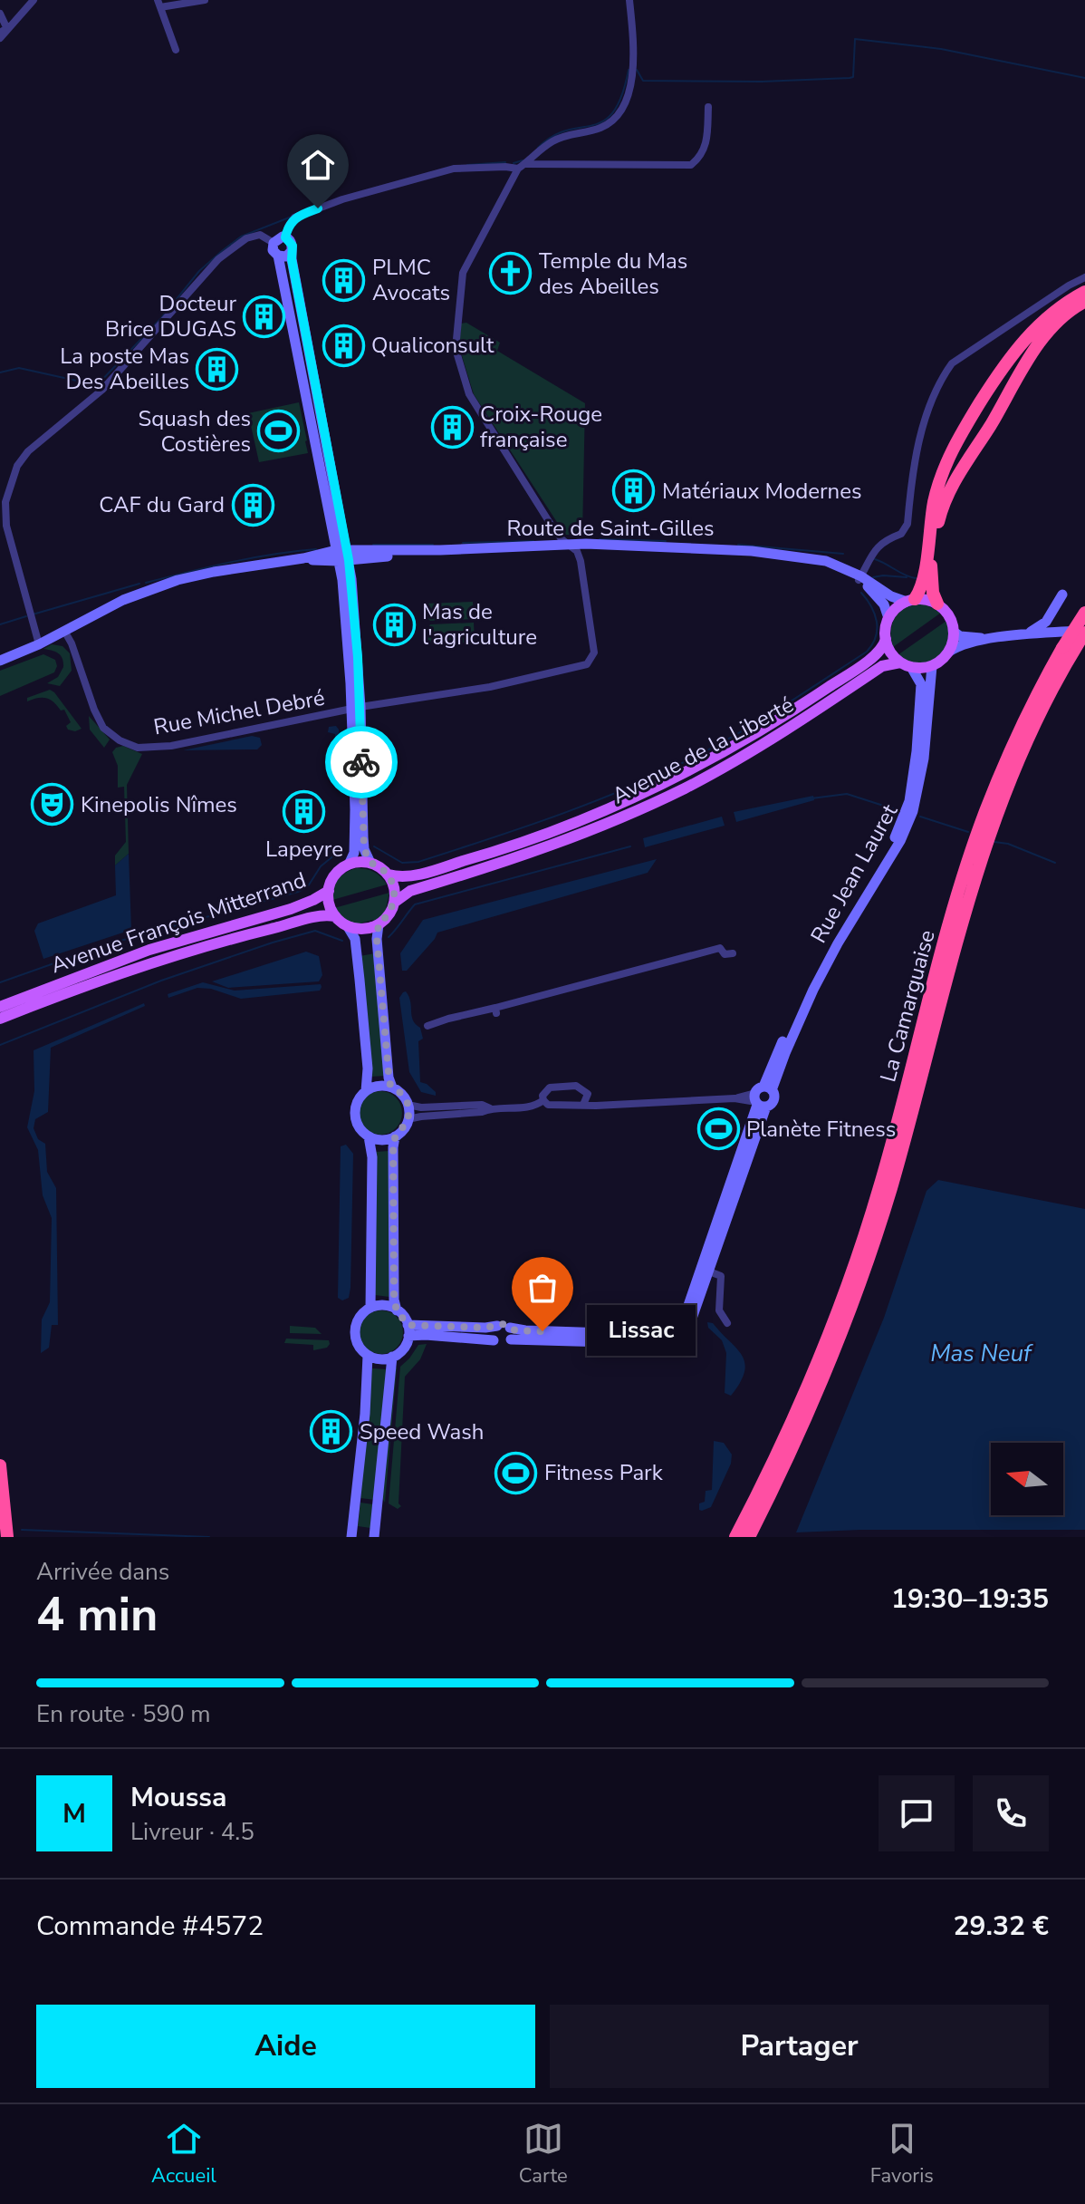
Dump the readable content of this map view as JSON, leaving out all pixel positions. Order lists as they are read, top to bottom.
{
  "streets": {
    "highway": ["La Camarguaise"],
    "main road": [
      "Route de Saint-Gilles",
      "Avenue de la Liberté",
      "Rue Jean Lauret",
      "Avenue François Mitterrand"
    ],
    "street": ["Rue Michel Debré"]
  },
  "crossings": [
    ["Route de Saint-Gilles", "Rue Michel Debré"],
    ["Route de Saint-Gilles", "Avenue de la Liberté"],
    ["Route de Saint-Gilles", "Rue Jean Lauret"],
    ["Avenue de la Liberté", "Rue Jean Lauret"],
    ["Avenue de la Liberté", "Avenue François Mitterrand"]
  ],
  "water": ["Mas Neuf"],
  "places": {
    "church": ["Temple du Mas des Abeilles"],
    "building": [
      "PLMC Avocats",
      "Docteur Brice DUGAS",
      "Qualiconsult",
      "La poste Mas Des Abeilles",
      "Croix-Rouge française",
      "Matériaux Modernes",
      "CAF du Gard",
      "Mas de l'agriculture",
      "Lapeyre",
      "Speed Wash"
    ],
    "sports": ["Squash des Costières", "Planète Fitness", "Fitness Park"],
    "theatre": ["Kinepolis Nîmes"],
    "other": ["Lissac"]
  },
  "north": "left",
  "page": {
    "bubble": "Lissac",
    "heading": ["4 min", "Arrivée dans", "19:30–19:35"],
    "panel": [
      "Moussa",
      "Livreur · 4.5",
      "Commande #4572",
      "29.32 €"
    ],
    "bar": "En route · 590 m",
    "round": "M",
    "buttons": ["Aide", "Partager"],
    "tabs": ["Accueil", "Carte", "Favoris"]
  }
}
